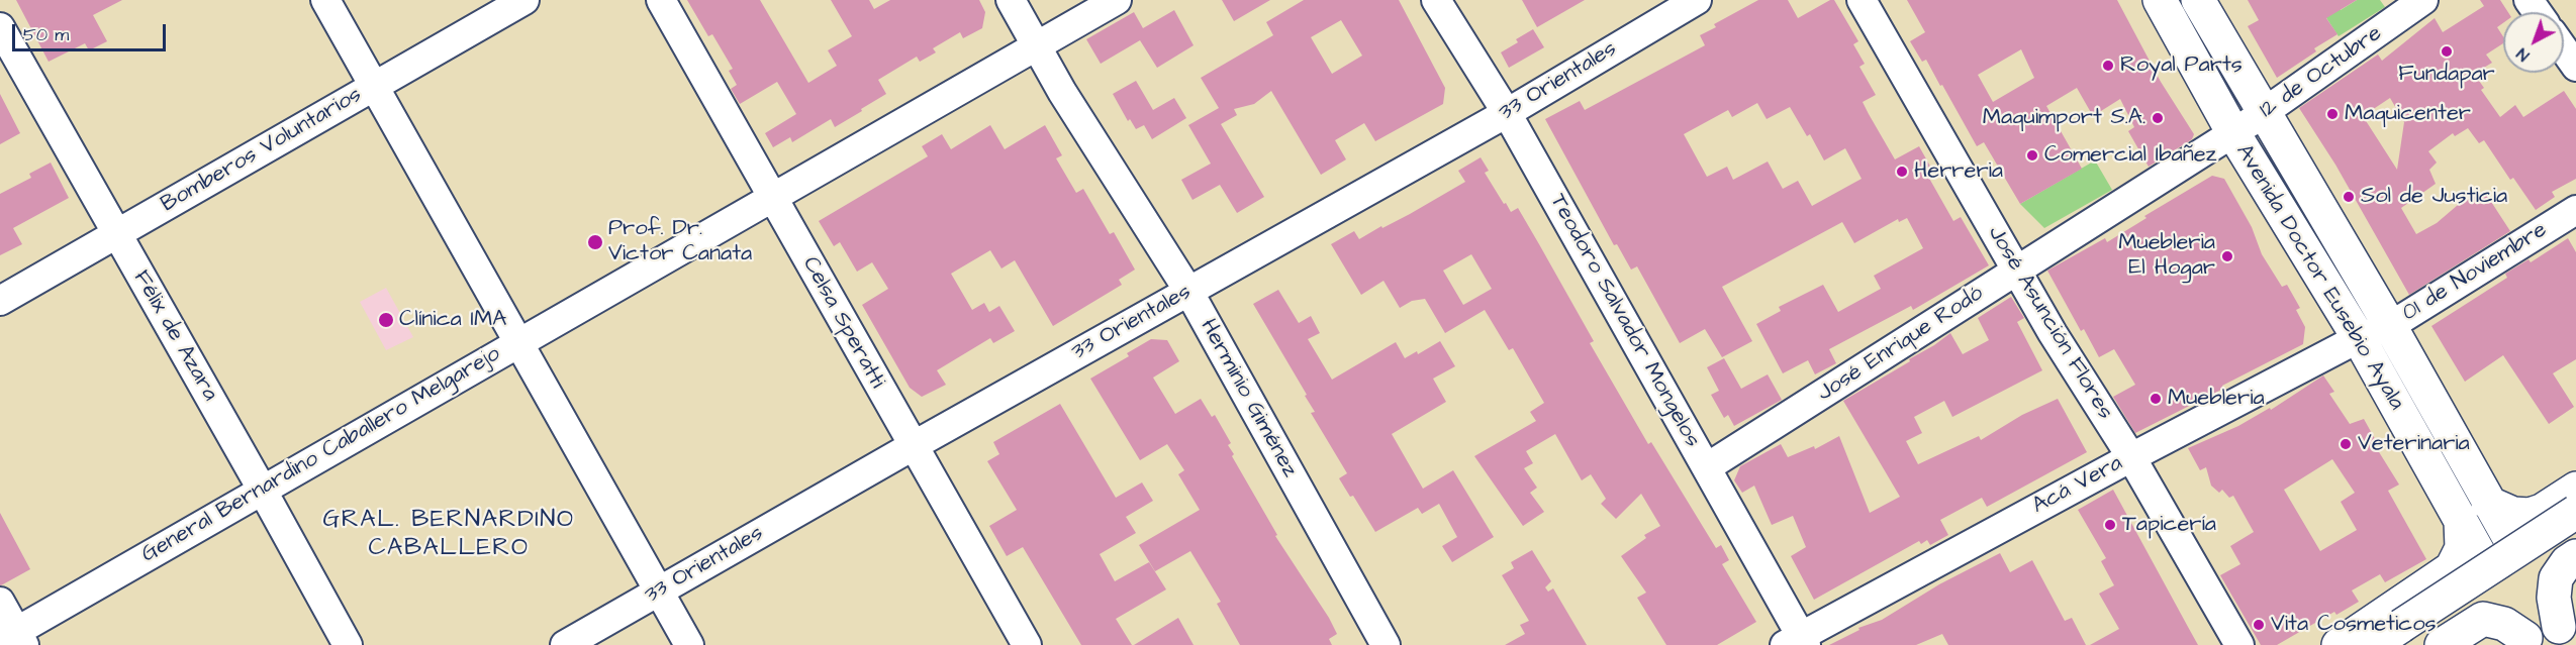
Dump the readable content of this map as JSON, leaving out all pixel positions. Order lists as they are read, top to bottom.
{
  "streets": {
    "main road": ["Avenida Doctor Eusebio Ayala"],
    "street": [
      "12 de Octubre",
      "33 Orientales",
      "Bomberos Voluntarios",
      "01 de Noviembre",
      "Teodoro Salvador Mongelos",
      "Celsa Speratti",
      "José Asunción Flores",
      "Félix de Azara",
      "José Enrique Rodó",
      "Herminio Giménez",
      "General Bernardino Caballero Melgarejo",
      "Acá Vera"
    ]
  },
  "crossings": [
    ["12 de Octubre", "Avenida Doctor Eusebio Ayala"],
    ["12 de Octubre", "José Enrique Rodó"],
    ["33 Orientales", "Teodoro Salvador Mongelos"],
    ["33 Orientales", "Celsa Speratti"],
    ["33 Orientales", "Herminio Giménez"],
    ["Bomberos Voluntarios", "Félix de Azara"],
    ["01 de Noviembre", "Avenida Doctor Eusebio Ayala"],
    ["01 de Noviembre", "Acá Vera"],
    ["Avenida Doctor Eusebio Ayala", "José Enrique Rodó"],
    ["Avenida Doctor Eusebio Ayala", "Acá Vera"],
    ["Teodoro Salvador Mongelos", "José Enrique Rodó"],
    ["Teodoro Salvador Mongelos", "Acá Vera"],
    ["Celsa Speratti", "General Bernardino Caballero Melgarejo"],
    ["José Asunción Flores", "José Enrique Rodó"],
    ["José Asunción Flores", "Acá Vera"],
    ["Félix de Azara", "General Bernardino Caballero Melgarejo"],
    ["Herminio Giménez", "General Bernardino Caballero Melgarejo"]
  ],
  "districts": ["GRAL. BERNARDINO CABALLERO"],
  "places": [
    "Fundapar",
    "Royal Parts",
    "Maquicenter",
    "Maquimport S.A.",
    "Comercial Ibañez",
    "Herreria",
    "Sol de Justicia",
    "Prof. Dr. Victor Canata",
    "Muebleria El Hogar",
    "Clínica IMA",
    "Muebleria",
    "Veterinaria",
    "Tapicería",
    "Vita Cosmeticos"
  ],
  "scale_bar": "50 m",
  "north": "bottom left"
}
